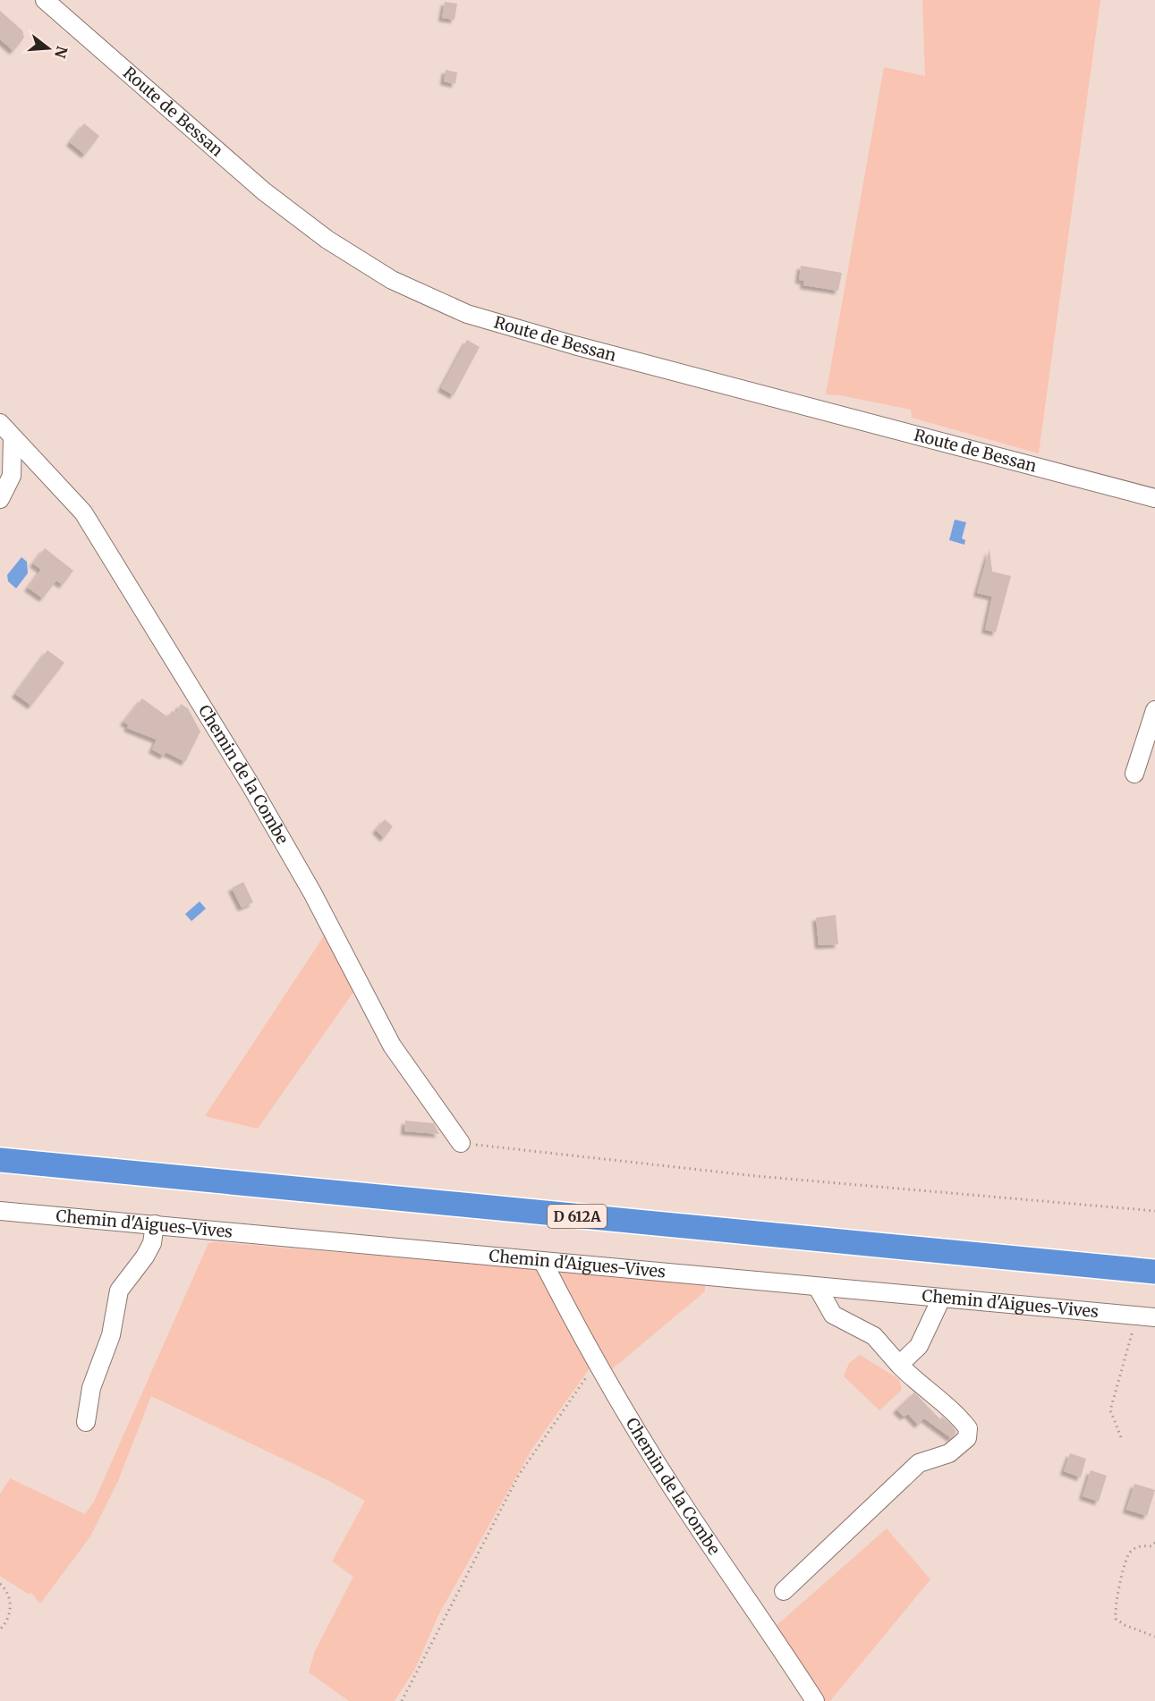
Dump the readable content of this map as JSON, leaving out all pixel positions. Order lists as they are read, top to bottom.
{
  "streets": {
    "highway": ["D 612A"],
    "street": ["Route de Bessan", "Chemin de la Combe", "Chemin d'Aigues-Vives"]
  },
  "crossings": [
    ["Chemin de la Combe", "Chemin d'Aigues-Vives"]
  ],
  "north": "right"
}
